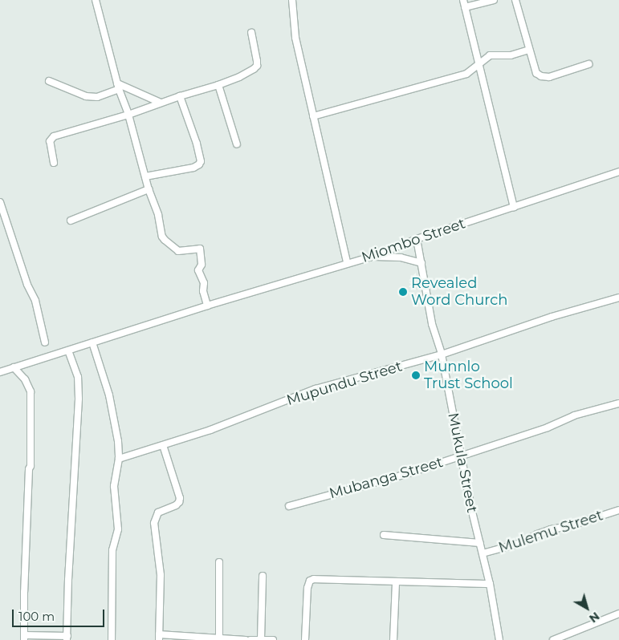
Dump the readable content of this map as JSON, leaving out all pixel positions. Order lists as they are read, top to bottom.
{
  "streets": {
    "street": [
      "Miombo Street",
      "Mupundu Street",
      "Mukula Street",
      "Mubanga Street",
      "Mulemu Street"
    ]
  },
  "crossings": [
    ["Miombo Street", "Mukula Street"],
    ["Mupundu Street", "Mukula Street"],
    ["Mukula Street", "Mubanga Street"],
    ["Mukula Street", "Mulemu Street"]
  ],
  "places": ["Revealed Word Church", "Munnlo Trust School"],
  "scale_bar": "100 m",
  "north": "bottom right"
}
